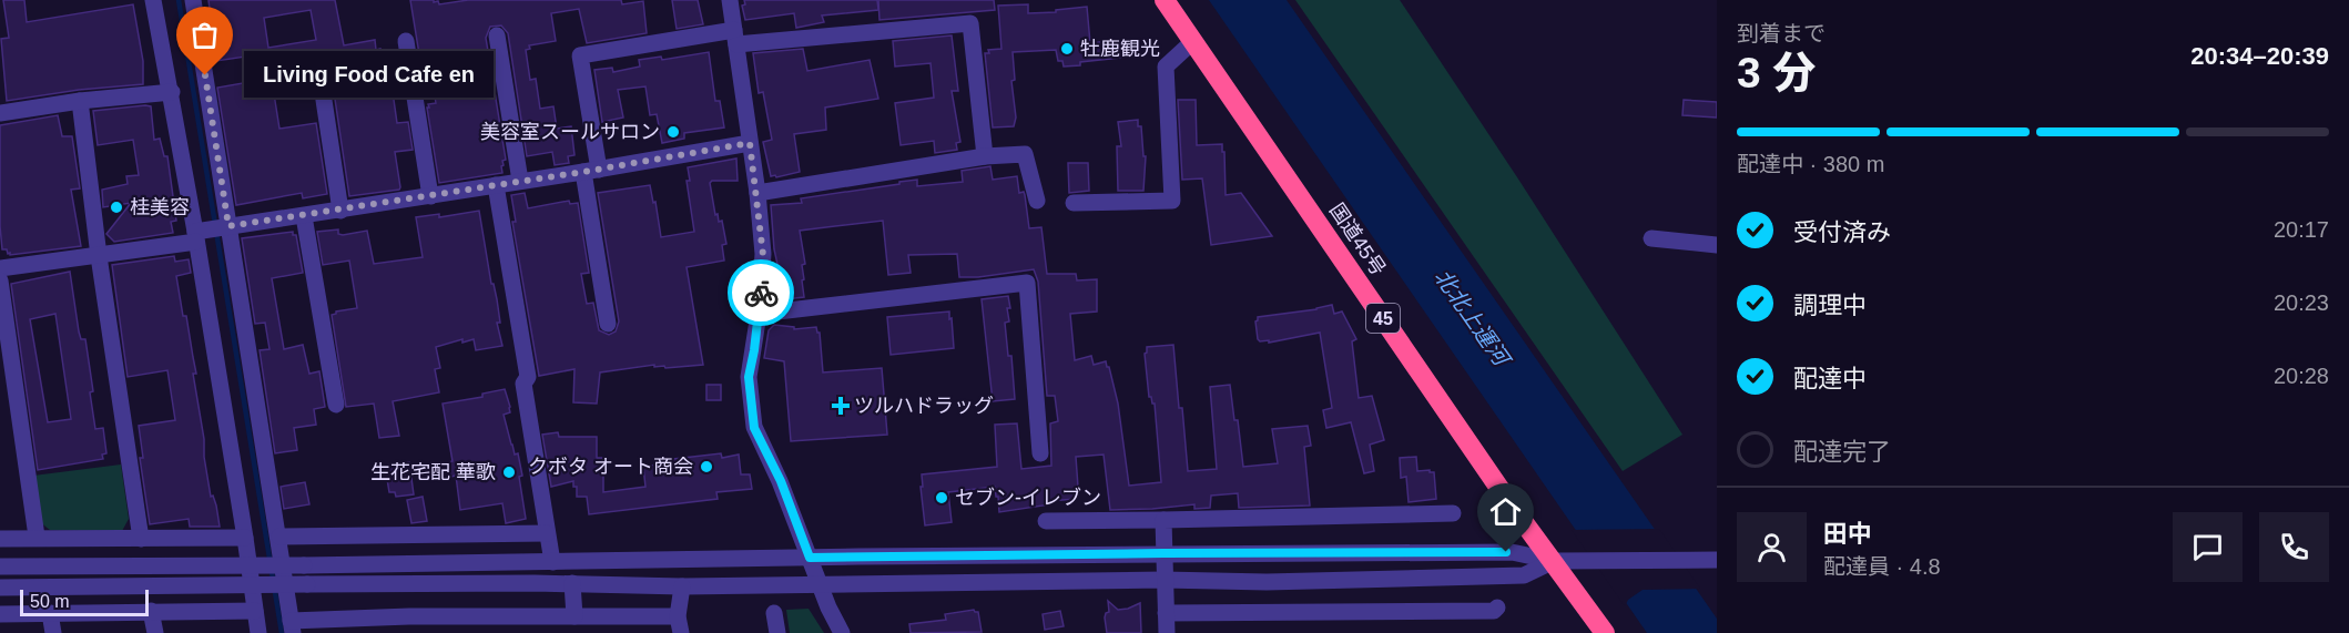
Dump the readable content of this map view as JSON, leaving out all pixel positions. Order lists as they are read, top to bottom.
{
  "streets": {
    "highway": ["国道45号", "45"]
  },
  "water": ["北北上運河"],
  "places": {
    "other": [
      "牡鹿観光",
      "Living Food Cafe en",
      "美容室スールサロン",
      "桂美容",
      "クボタ オート商会",
      "生花宅配 華歌",
      "セブン-イレブン"
    ],
    "health": ["ツルハドラッグ"]
  },
  "scale_bar": "50 m",
  "page": {
    "heading": ["3 分", "到着まで", "20:34–20:39"],
    "panel": ["田中", "配達員 · 4.8"],
    "bubble": "Living Food Cafe en",
    "bar": "配達中 · 380 m",
    "list": [
      ["受付済み", "20:17"],
      ["調理中", "20:23"],
      ["配達中", "20:28"],
      "配達完了"
    ],
    "scale": "50 m"
  }
}
